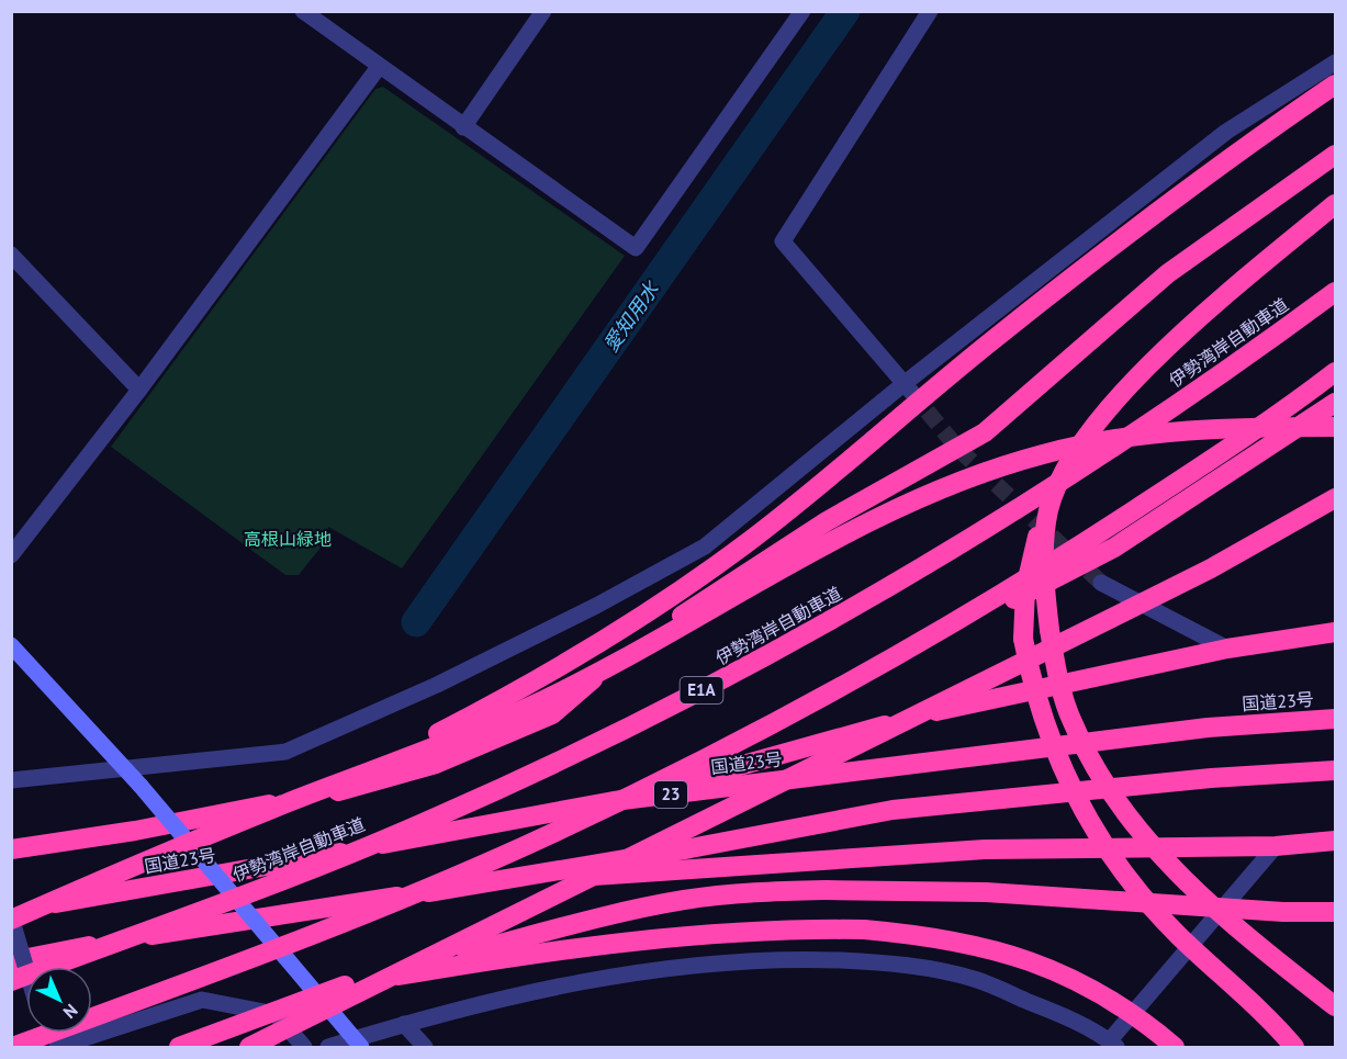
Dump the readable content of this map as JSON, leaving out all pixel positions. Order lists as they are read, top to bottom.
{
  "streets": {
    "highway": [
      "伊勢湾岸自動車道",
      "E1A",
      "国道23号",
      "23"
    ]
  },
  "water": ["愛知用水"],
  "parks": ["高根山緑地"],
  "north": "bottom right"
}
